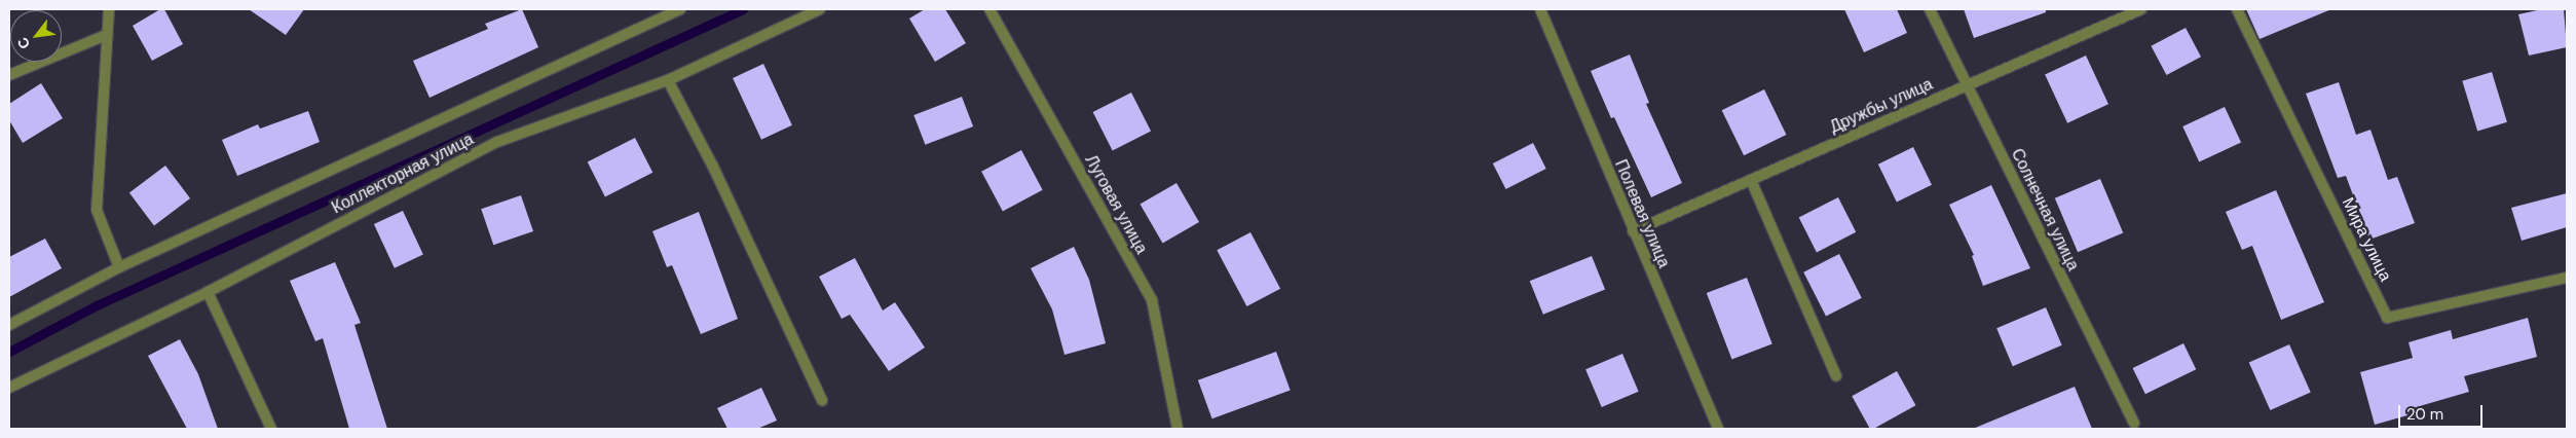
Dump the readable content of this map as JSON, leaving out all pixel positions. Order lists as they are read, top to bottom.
{
  "streets": {
    "street": [
      "Дружбы улица",
      "Коллекторная улица",
      "Луговая улица",
      "Солнечная улица",
      "Полевая улица",
      "Мира улица"
    ]
  },
  "crossings": [
    ["Дружбы улица", "Солнечная улица"],
    ["Дружбы улица", "Полевая улица"]
  ],
  "scale_bar": "20 m",
  "north": "bottom left"
}
